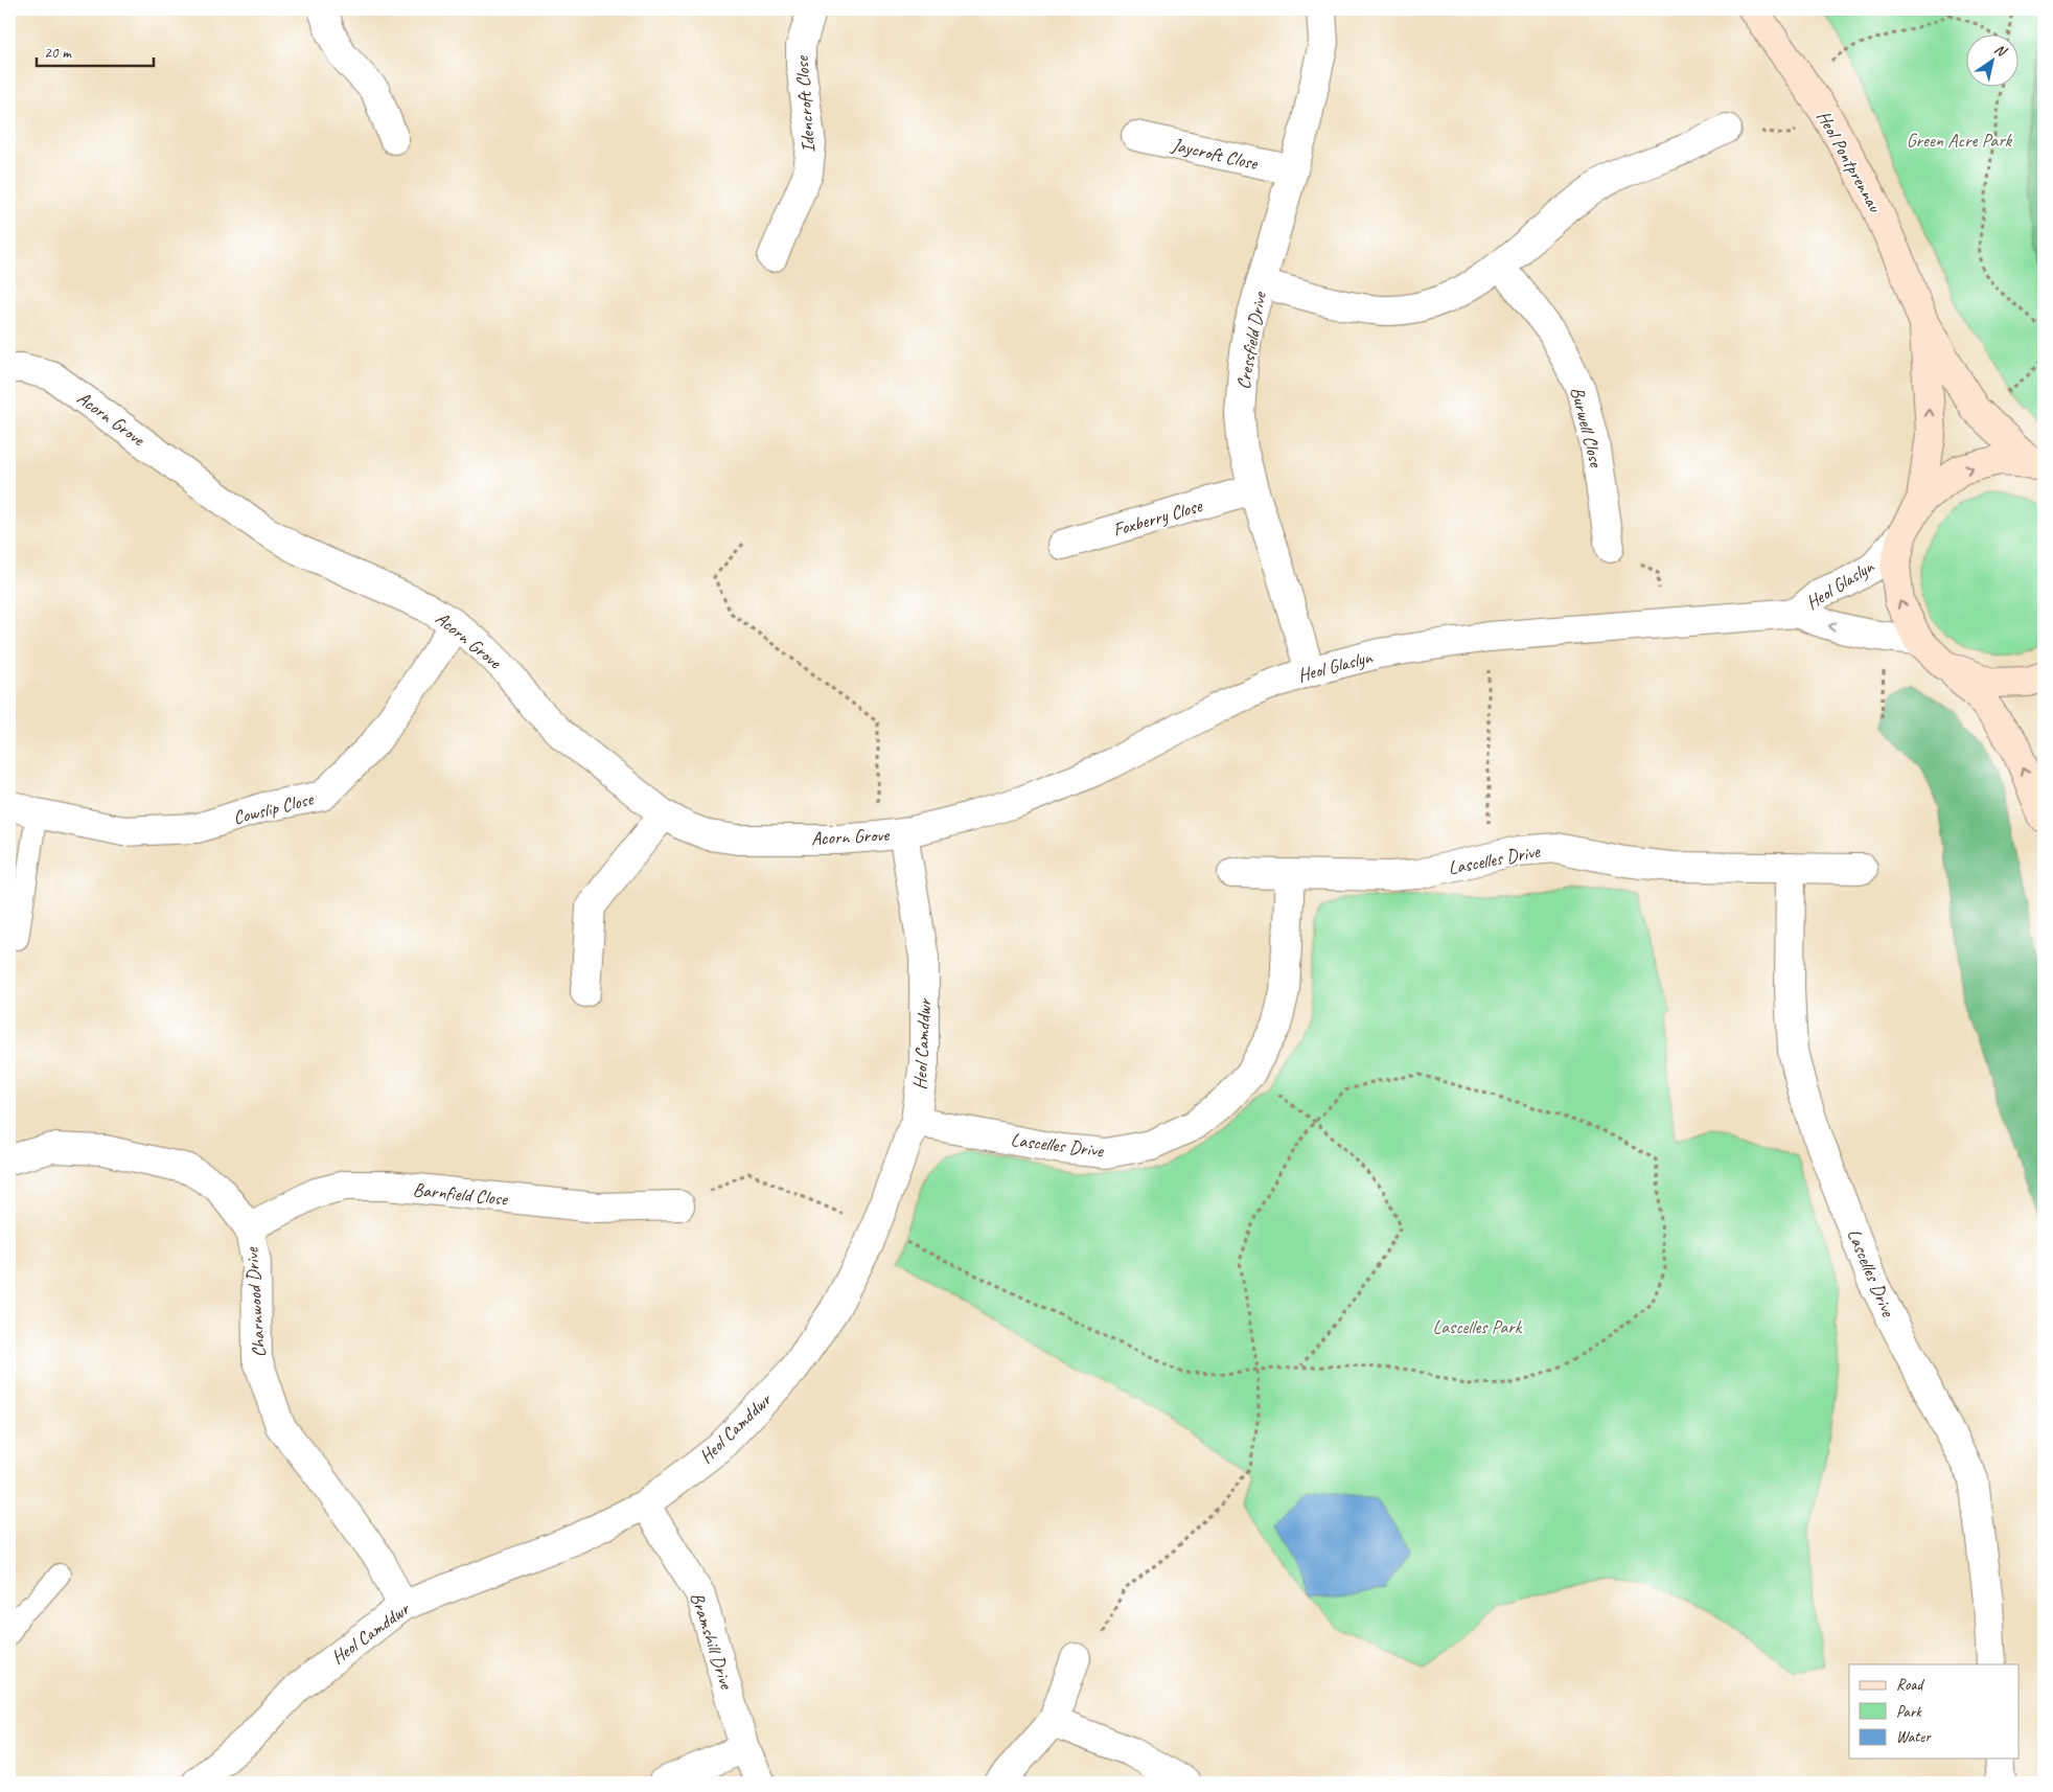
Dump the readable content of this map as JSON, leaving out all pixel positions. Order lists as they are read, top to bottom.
{
  "streets": {
    "street": [
      "Idencroft Close",
      "Jaycroft Close",
      "Heol Pontprennau",
      "Cressfield Drive",
      "Acorn Grove",
      "Burwell Close",
      "Foxberry Close",
      "Heol Glaslyn",
      "Cowslip Close",
      "Lascelles Drive",
      "Heol Camddwr",
      "Barnfield Close",
      "Charnwood Drive",
      "Bramshill Drive"
    ]
  },
  "crossings": [
    ["Jaycroft Close", "Cressfield Drive"],
    ["Cressfield Drive", "Foxberry Close"],
    ["Cressfield Drive", "Heol Glaslyn"],
    ["Acorn Grove", "Heol Glaslyn"],
    ["Acorn Grove", "Cowslip Close"],
    ["Acorn Grove", "Heol Camddwr"],
    ["Heol Glaslyn", "Heol Camddwr"],
    ["Lascelles Drive", "Heol Camddwr"],
    ["Heol Camddwr", "Charnwood Drive"],
    ["Heol Camddwr", "Bramshill Drive"],
    ["Barnfield Close", "Charnwood Drive"]
  ],
  "parks": ["Green Acre Park", "Lascelles Park"],
  "legend": ["Road", "Park", "Water"],
  "scale_bar": "20 m",
  "north": "top right"
}
